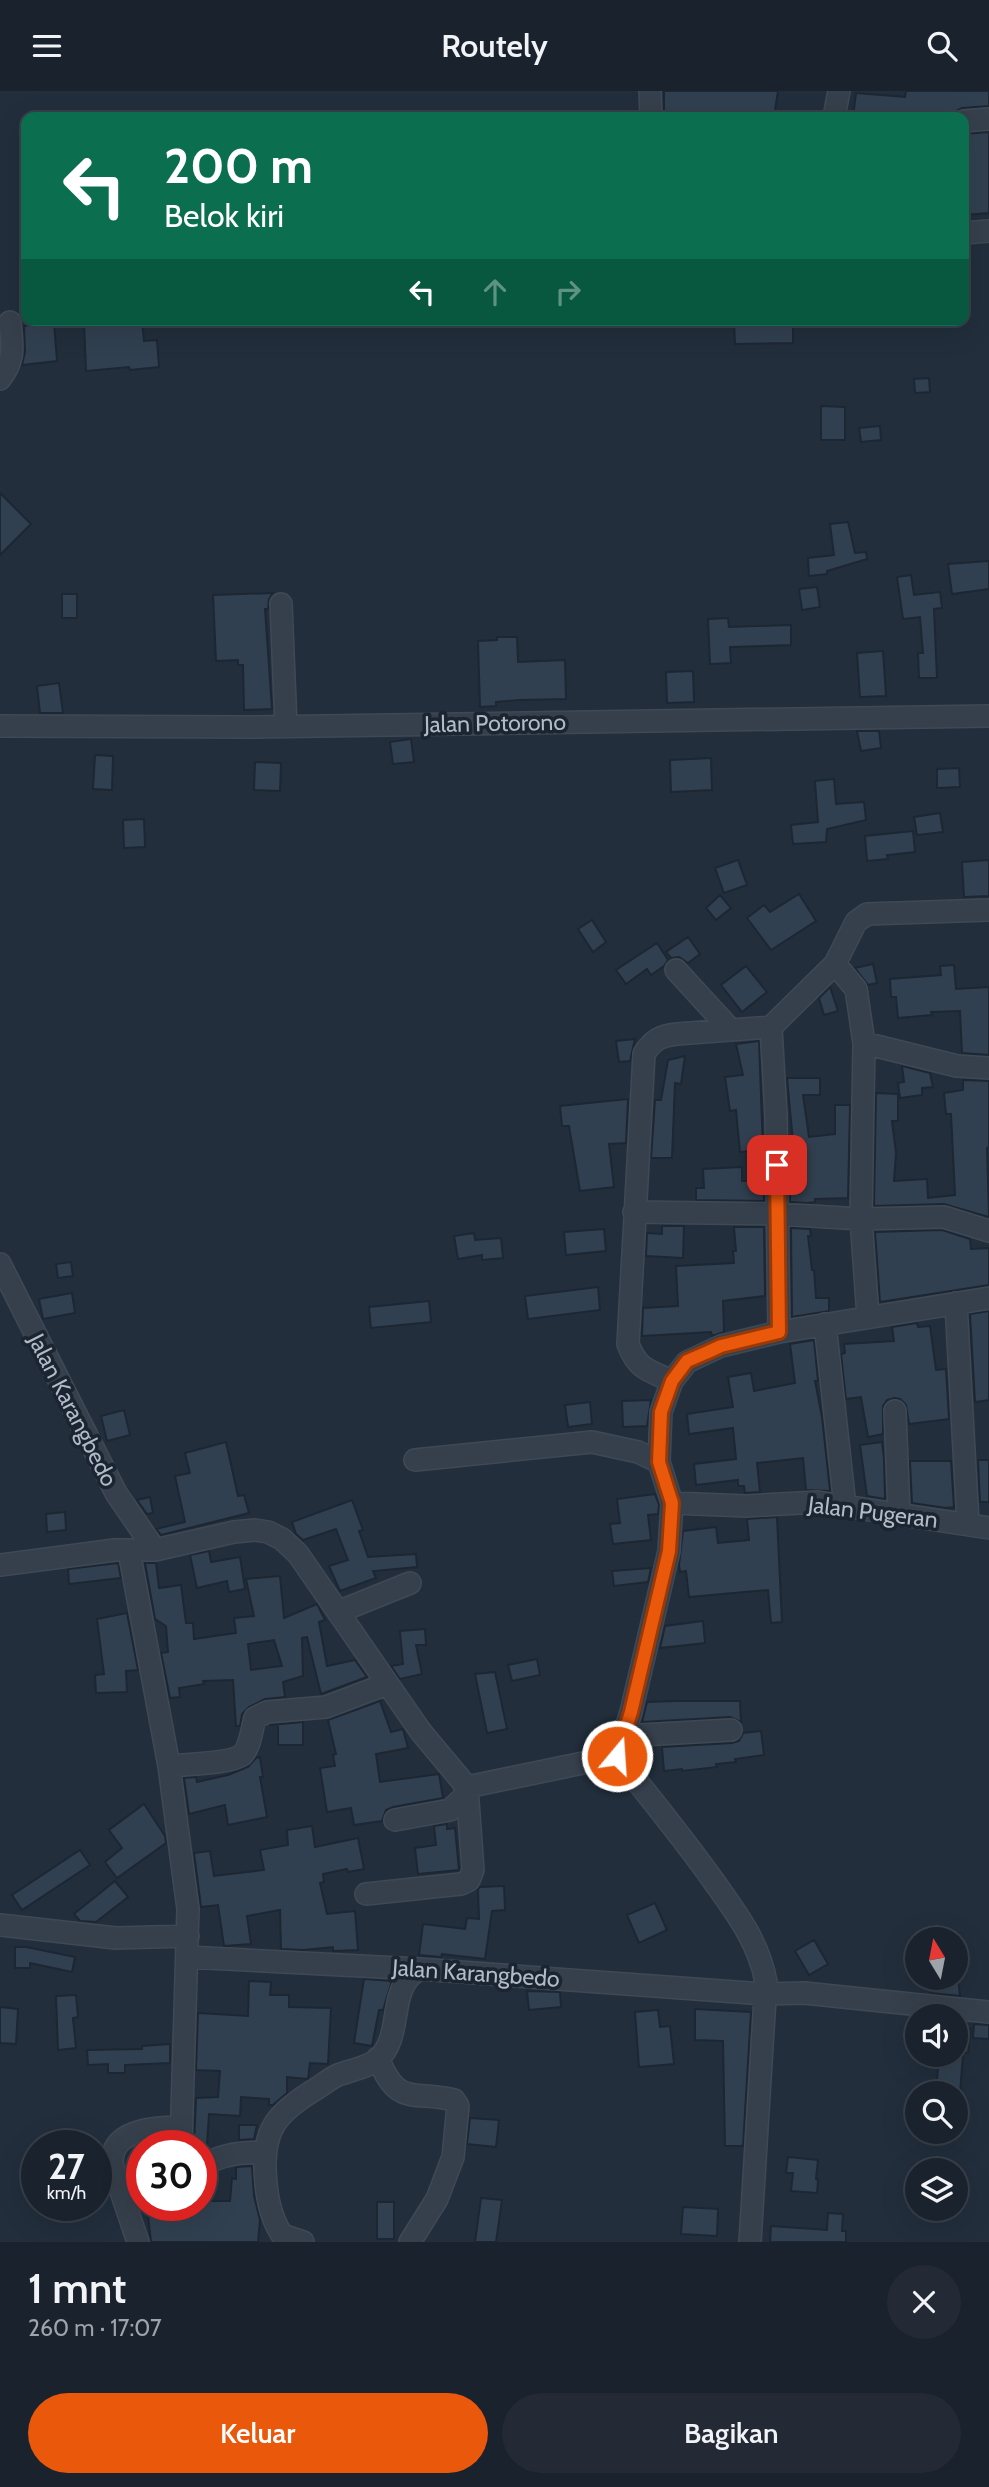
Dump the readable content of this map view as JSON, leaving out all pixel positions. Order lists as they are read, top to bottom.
{
  "streets": {
    "street": ["Jalan Potorono", "Jalan Karangbedo", "Jalan Pugeran"]
  },
  "north": "top",
  "page": {
    "header": "Routely",
    "turn": ["200 m", "Belok kiri"],
    "speed": "27 km/h",
    "limit": "30",
    "heading": ["1 mnt", "260 m · 17:07"],
    "buttons": ["Keluar", "Bagikan"]
  }
}
